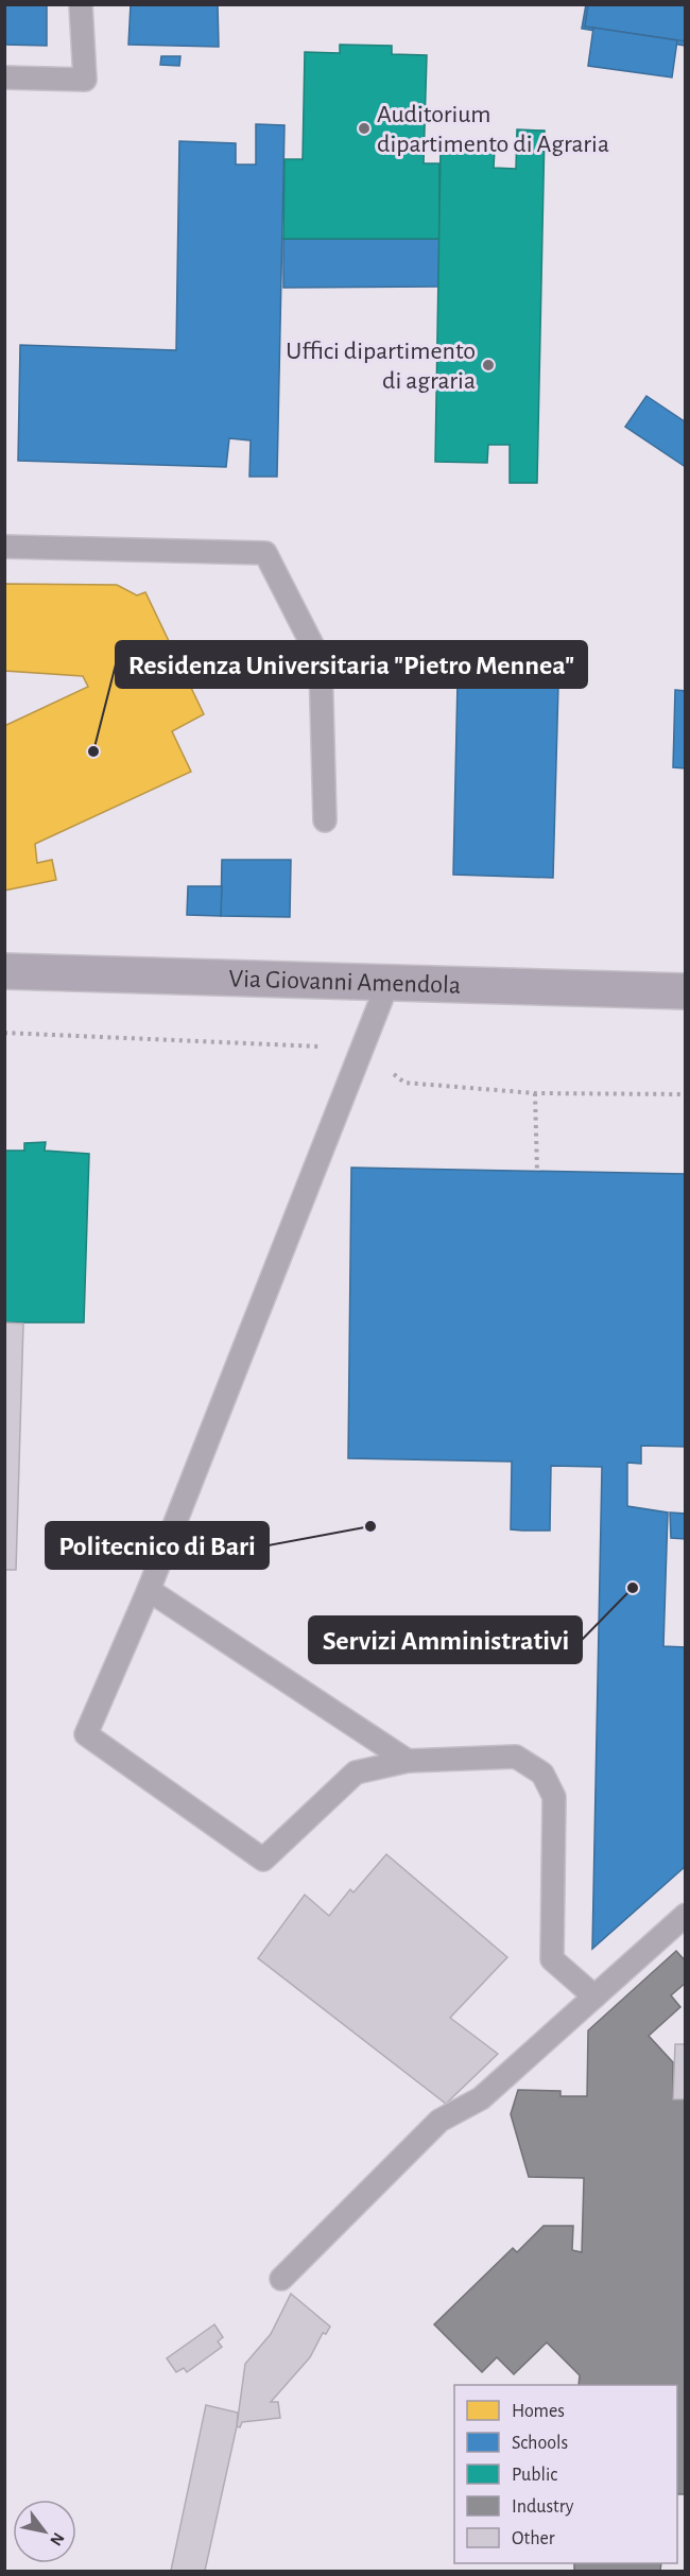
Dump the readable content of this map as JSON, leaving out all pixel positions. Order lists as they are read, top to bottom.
{
  "streets": {
    "main road": ["Via Giovanni Amendola"]
  },
  "places": [
    "Auditorium dipartimento di Agraria",
    "Uffici dipartimento di agraria",
    "Residenza Universitaria \"Pietro Mennea\"",
    "Politecnico di Bari",
    "Servizi Amministrativi"
  ],
  "legend": [
    "Homes",
    "Schools",
    "Public",
    "Industry",
    "Other"
  ],
  "north": "bottom right"
}
